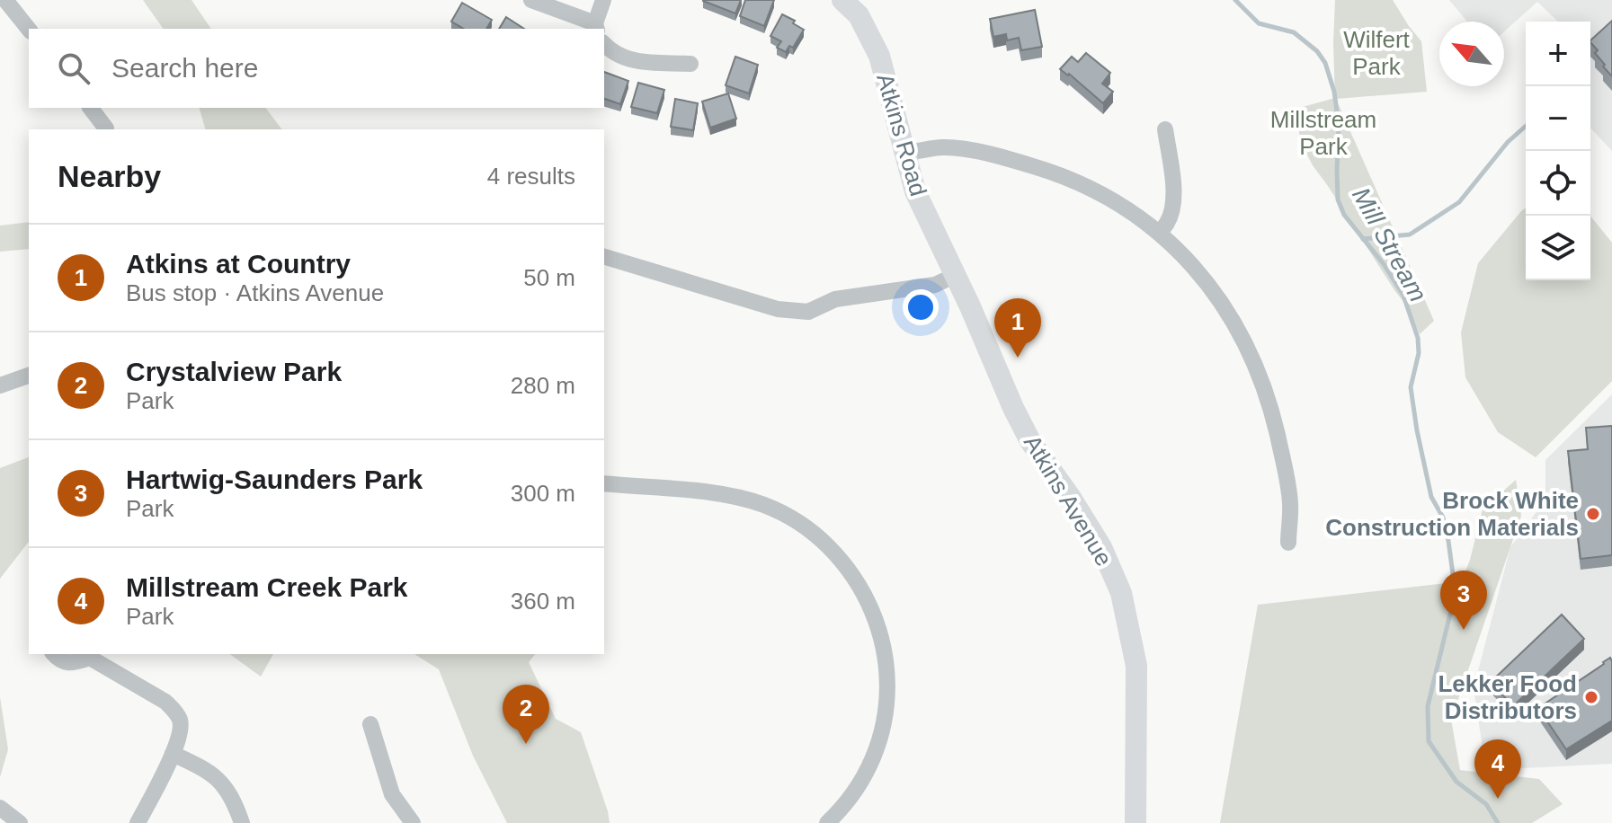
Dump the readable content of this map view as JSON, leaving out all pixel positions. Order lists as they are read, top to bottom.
{
  "streets": {
    "street": ["Atkins Road", "Atkins Avenue"]
  },
  "crossings": [
    ["Atkins Road", "Atkins Avenue"]
  ],
  "water": ["Mill Stream"],
  "parks": ["Wilfert Park", "Millstream Park"],
  "places": ["Brock White Construction Materials", "Lekker Food Distributors"],
  "north": "top left",
  "page": {
    "map_buttons": ["+", "−"],
    "search": "Search here",
    "heading": ["Nearby", "4 results"],
    "list": [
      {
        "mark": "1",
        "name": "Atkins at Country",
        "note": "Bus stop · Atkins Avenue",
        "value": "50 m"
      },
      {
        "mark": "2",
        "name": "Crystalview Park",
        "note": "Park",
        "value": "280 m"
      },
      {
        "mark": "3",
        "name": "Hartwig-Saunders Park",
        "note": "Park",
        "value": "300 m"
      },
      {
        "mark": "4",
        "name": "Millstream Creek Park",
        "note": "Park",
        "value": "360 m"
      }
    ],
    "pins": [
      "1",
      "3",
      "2",
      "4"
    ]
  }
}
